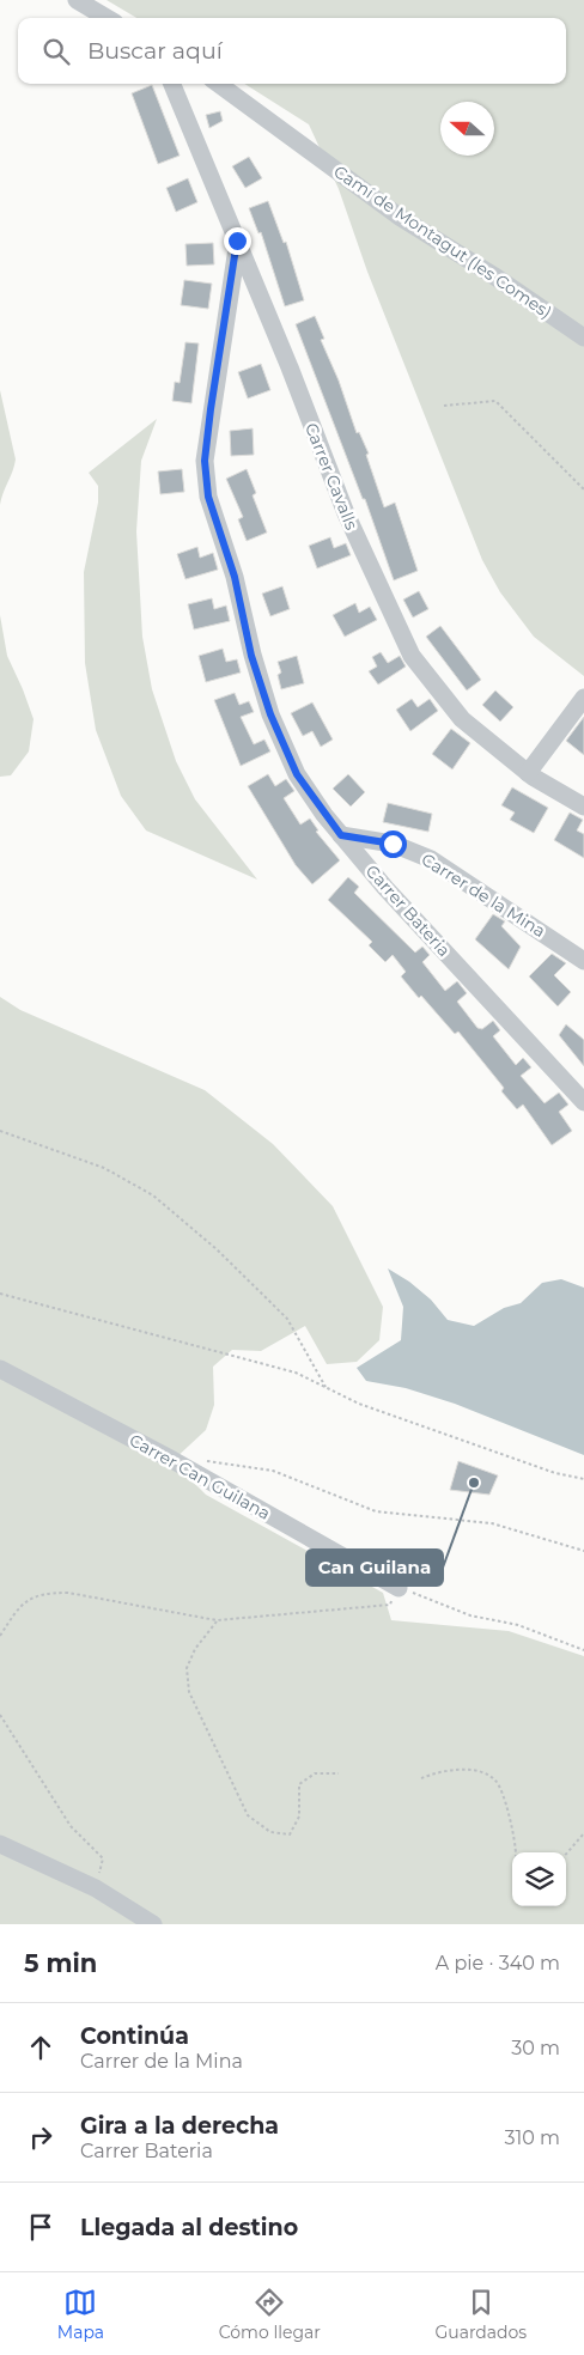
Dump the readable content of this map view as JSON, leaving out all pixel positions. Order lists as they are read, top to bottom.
{
  "streets": {
    "street": [
      "Camí de Montagut (les Comes)",
      "Carrer Cavalls",
      "Carrer de la Mina",
      "Carrer Bateria",
      "Carrer Can Guilana"
    ]
  },
  "crossings": [
    ["Carrer Cavalls", "Carrer Bateria"],
    ["Carrer de la Mina", "Carrer Bateria"]
  ],
  "places": ["Can Guilana"],
  "north": "left",
  "page": {
    "search": "Buscar aquí",
    "heading": ["5 min", "A pie · 340 m"],
    "list": [
      ["Continúa", "Carrer de la Mina", "30 m"],
      ["Gira a la derecha", "Carrer Bateria", "310 m"],
      "Llegada al destino"
    ],
    "nav": ["Mapa", "Cómo llegar", "Guardados"]
  }
}
